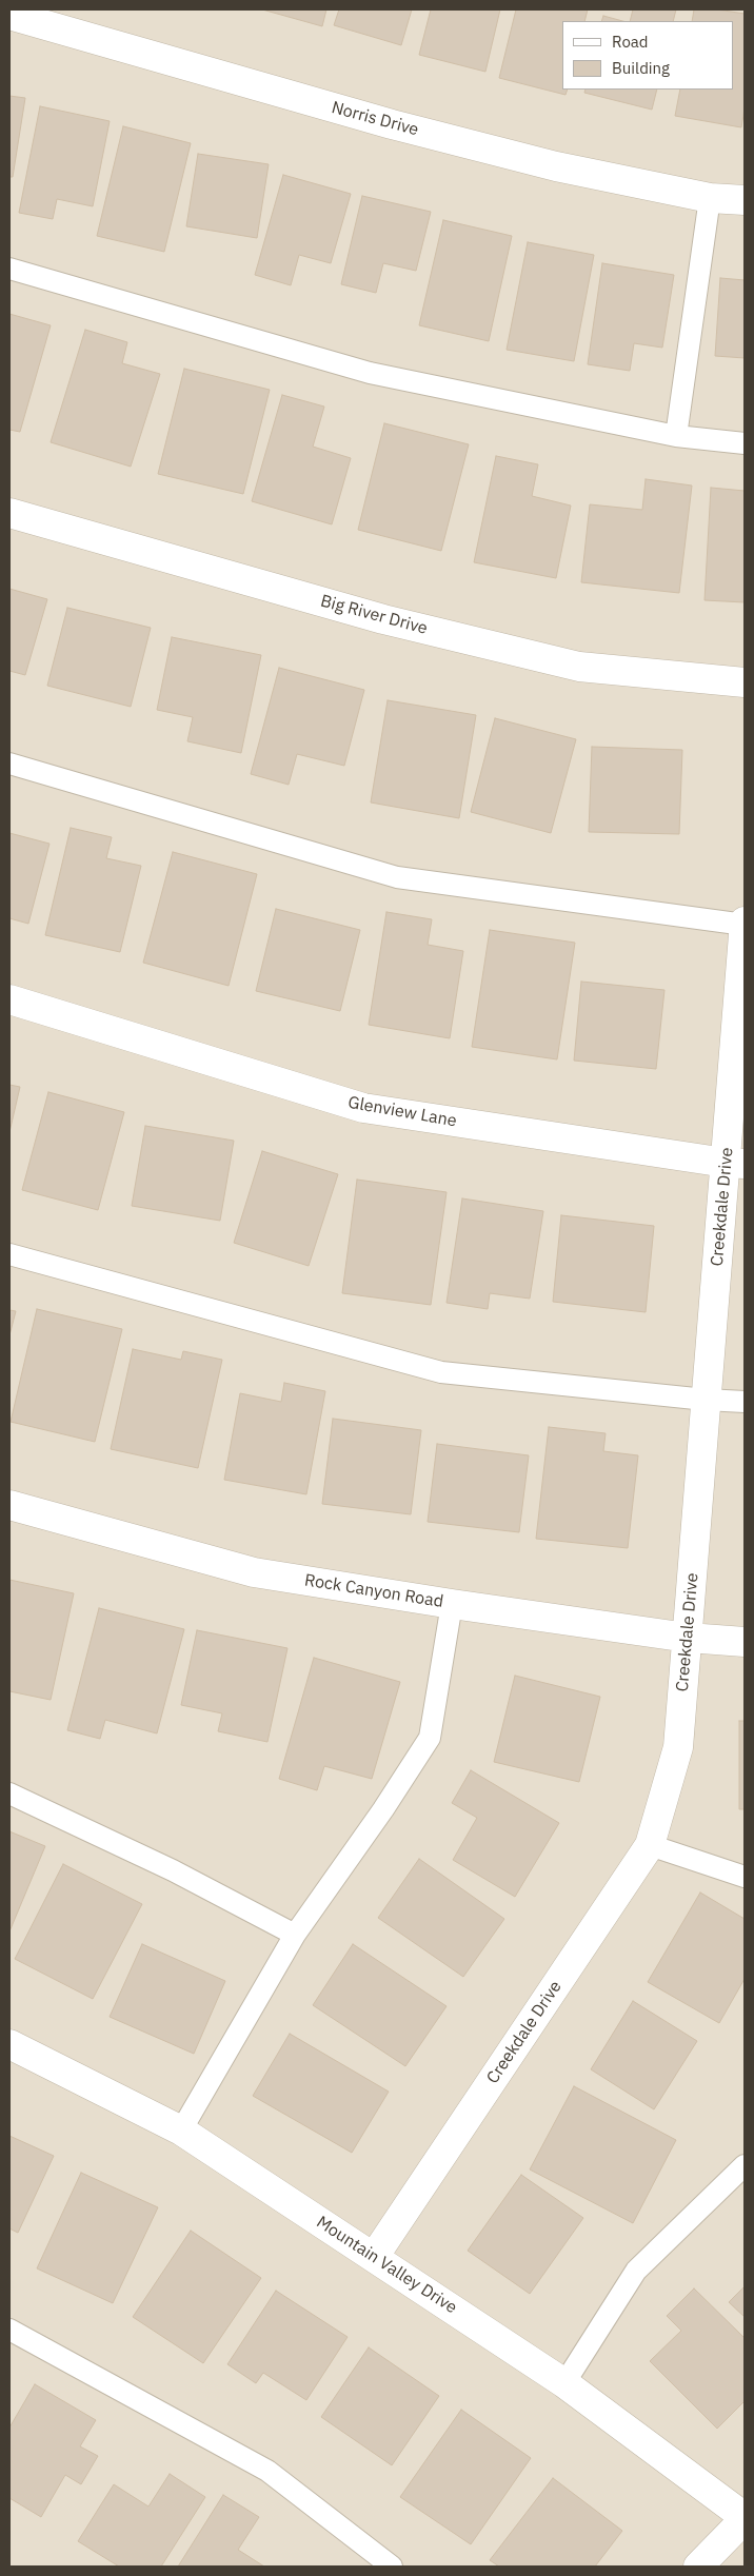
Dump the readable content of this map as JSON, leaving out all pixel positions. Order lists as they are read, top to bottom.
{
  "streets": {
    "street": [
      "Norris Drive",
      "Big River Drive",
      "Glenview Lane",
      "Creekdale Drive",
      "Rock Canyon Road",
      "Mountain Valley Drive"
    ]
  },
  "crossings": [
    ["Glenview Lane", "Creekdale Drive"],
    ["Creekdale Drive", "Rock Canyon Road"],
    ["Creekdale Drive", "Mountain Valley Drive"]
  ],
  "legend": ["Road", "Building"]
}
